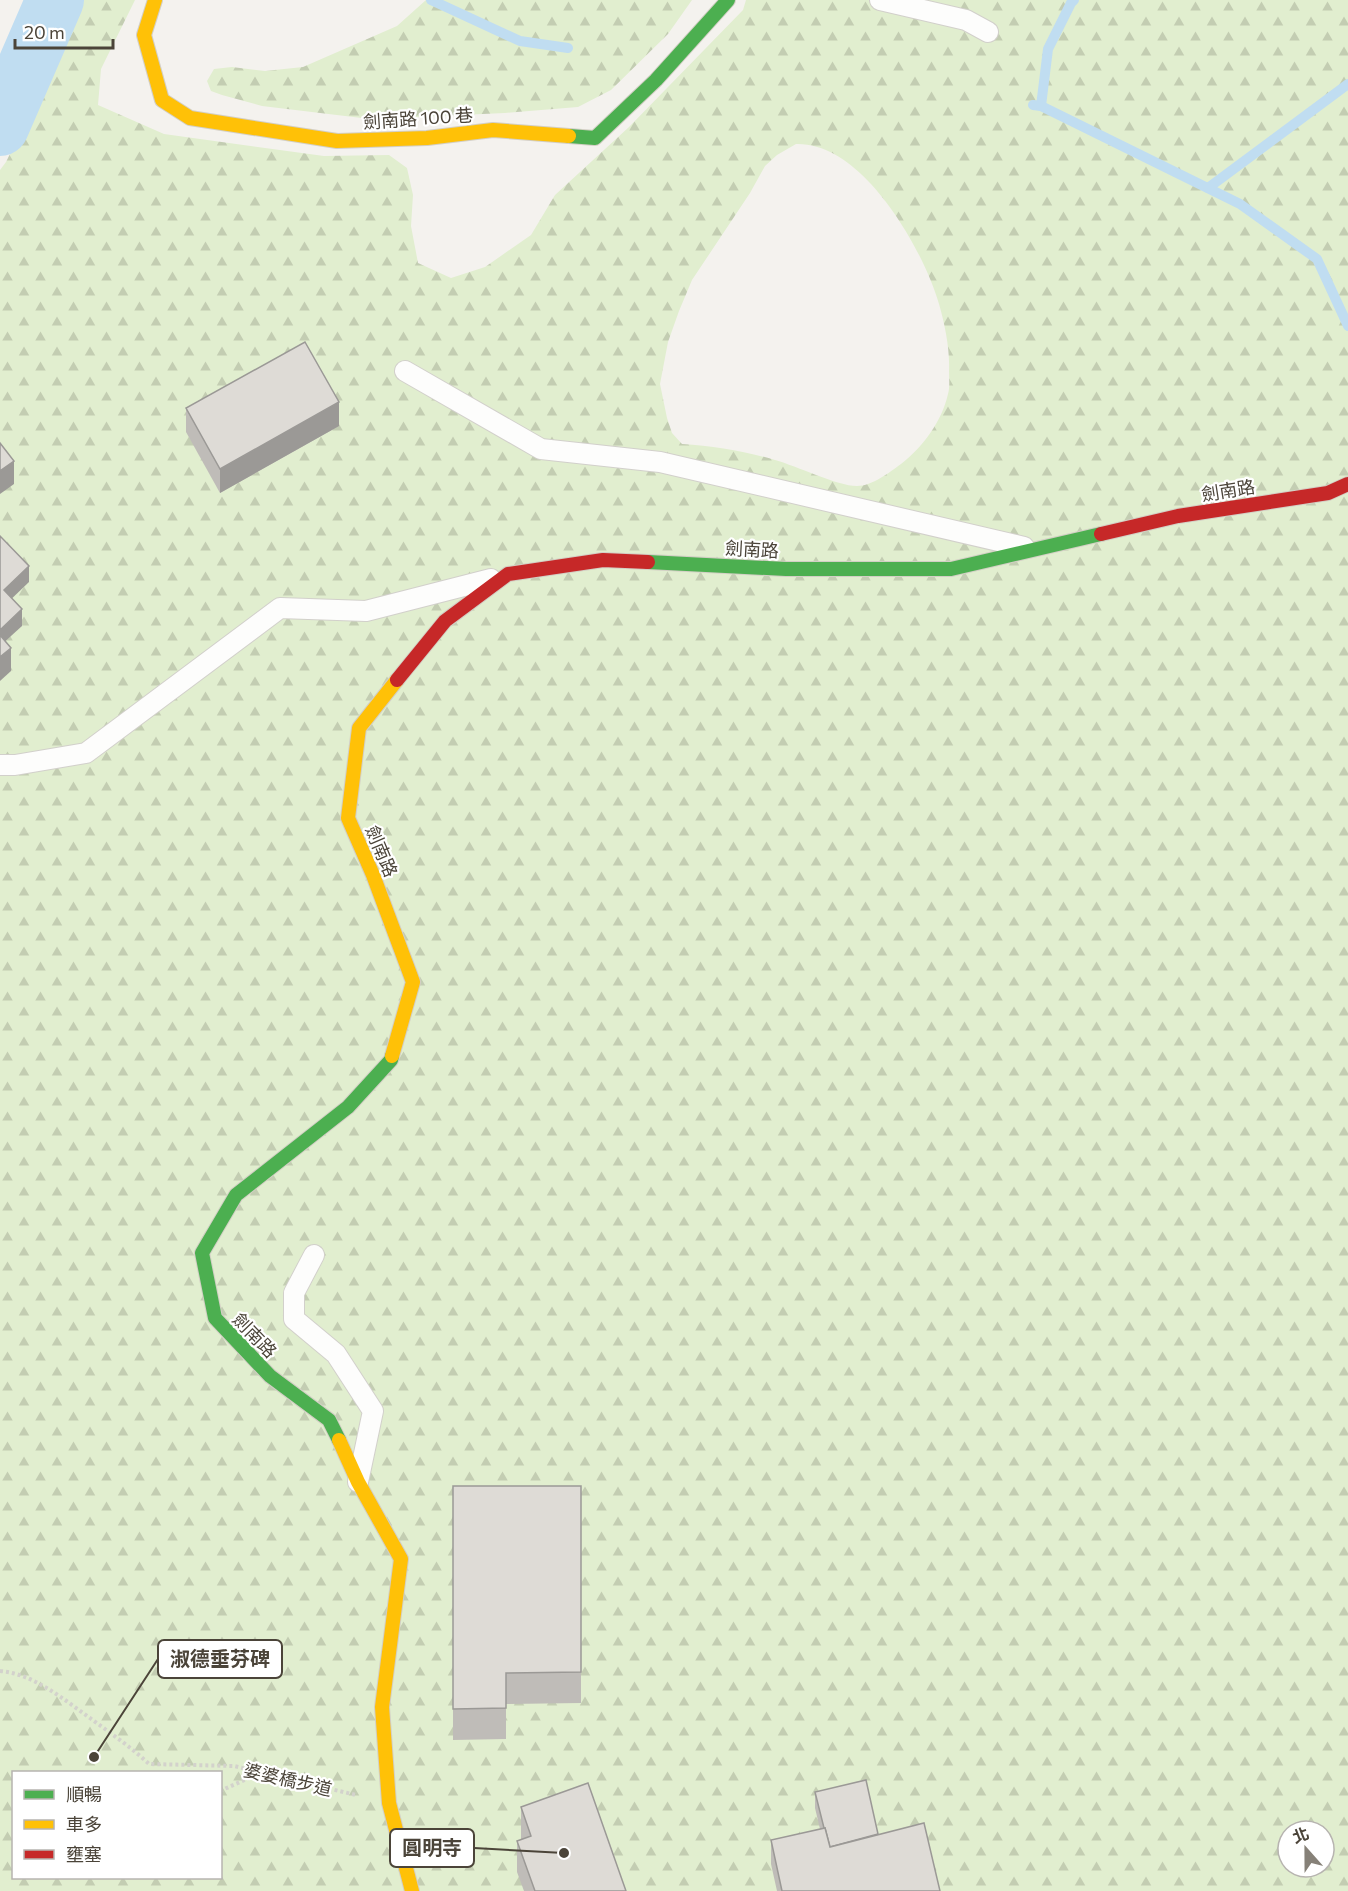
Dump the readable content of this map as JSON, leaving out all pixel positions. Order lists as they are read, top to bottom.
{
  "streets": {
    "street": ["劍南路 100 巷", "劍南路"],
    "path": ["婆婆橋步道"]
  },
  "crossings": [
    ["劍南路", "婆婆橋步道"]
  ],
  "places": ["淑德垂芬碑", "圓明寺"],
  "legend": ["順暢", "車多", "壅塞"],
  "scale_bar": "20 m",
  "north": "top"
}
